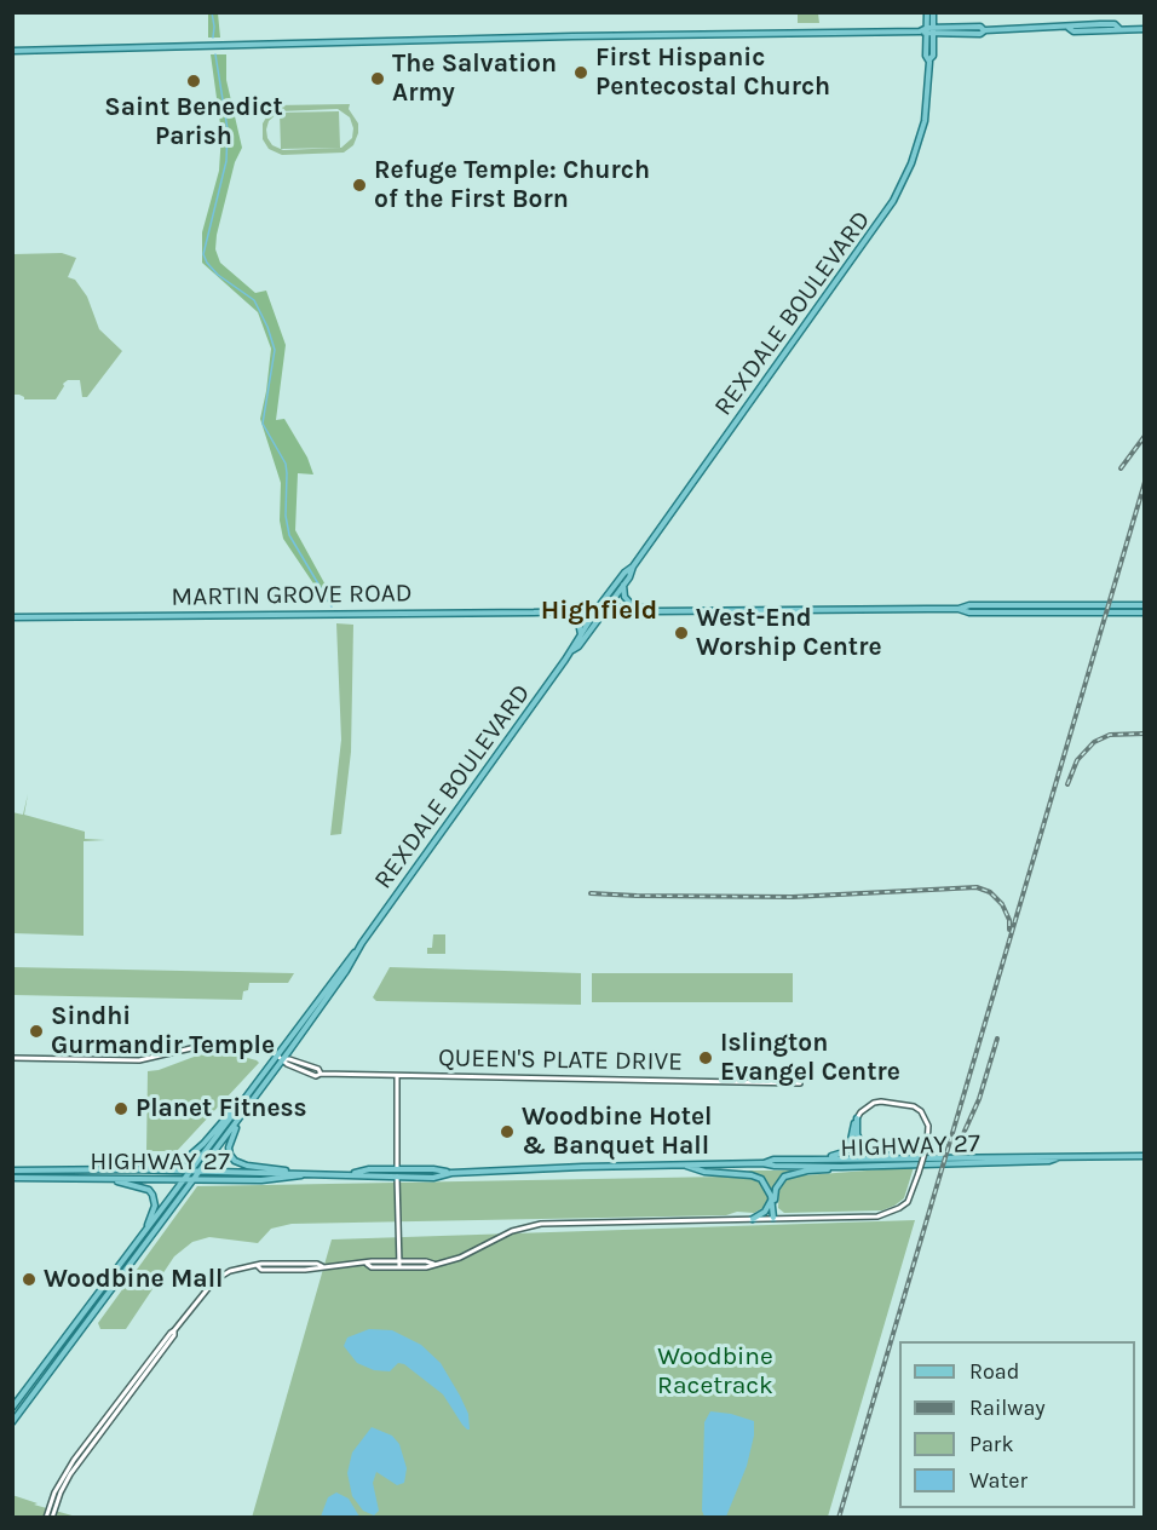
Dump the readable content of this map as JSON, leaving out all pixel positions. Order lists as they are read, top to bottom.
{
  "streets": {
    "main road": ["REXDALE BOULEVARD", "MARTIN GROVE ROAD", "HIGHWAY 27"],
    "street": ["QUEEN'S PLATE DRIVE"]
  },
  "crossings": [
    ["REXDALE BOULEVARD", "MARTIN GROVE ROAD"],
    ["REXDALE BOULEVARD", "QUEEN'S PLATE DRIVE"],
    ["REXDALE BOULEVARD", "HIGHWAY 27"]
  ],
  "districts": ["Highfield"],
  "parks": ["Woodbine Racetrack"],
  "places": [
    "First Hispanic Pentecostal Church",
    "The Salvation Army",
    "Saint Benedict Parish",
    "Refuge Temple: Church of the First Born",
    "West-End Worship Centre",
    "Sindhi Gurmandir Temple",
    "Islington Evangel Centre",
    "Planet Fitness",
    "Woodbine Hotel & Banquet Hall",
    "Woodbine Mall"
  ],
  "legend": [
    "Road",
    "Railway",
    "Park",
    "Water"
  ]
}
